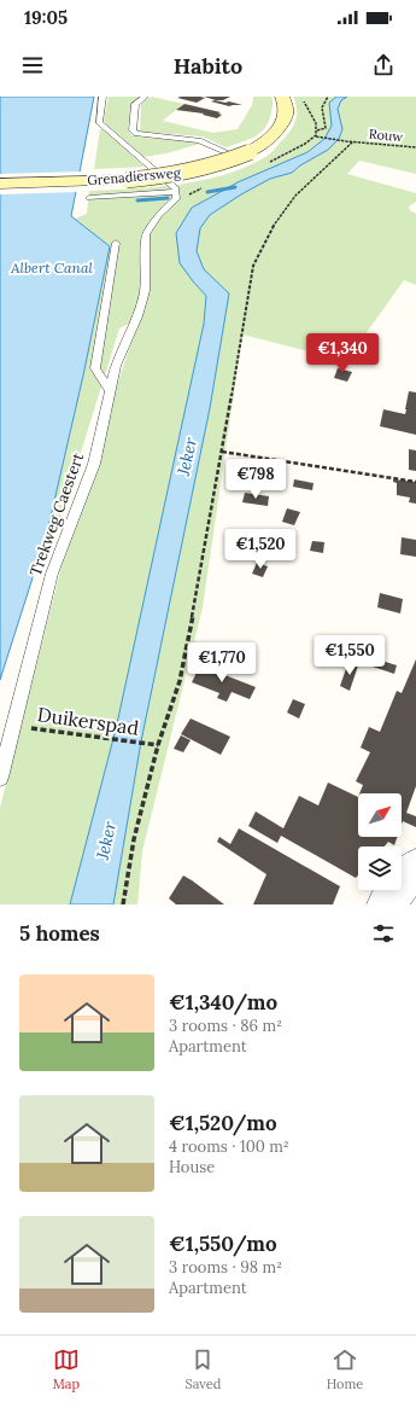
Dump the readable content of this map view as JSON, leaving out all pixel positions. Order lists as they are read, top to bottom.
{
  "streets": {
    "main road": ["Grenadiersweg"],
    "lane": ["Trekweg Caestert"],
    "path": ["Rouw", "Duikerspad"]
  },
  "crossings": [
    ["Trekweg Caestert", "Duikerspad"]
  ],
  "water": ["Albert Canal", "Jeker"],
  "north": "top right",
  "page": {
    "status": "19:05",
    "header": "Habito",
    "price": [
      "€1,340",
      "€798",
      "€1,520",
      "€1,550",
      "€1,770"
    ],
    "heading": "5 homes",
    "list": [
      {
        "name": "€1,340/mo",
        "note": "3 rooms · 86 m² · Apartment"
      },
      {
        "name": "€1,520/mo",
        "note": "4 rooms · 100 m² · House"
      },
      {
        "name": "€1,550/mo",
        "note": "3 rooms · 98 m² · Apartment"
      }
    ],
    "tabs": ["Map", "Saved", "Home"]
  }
}
